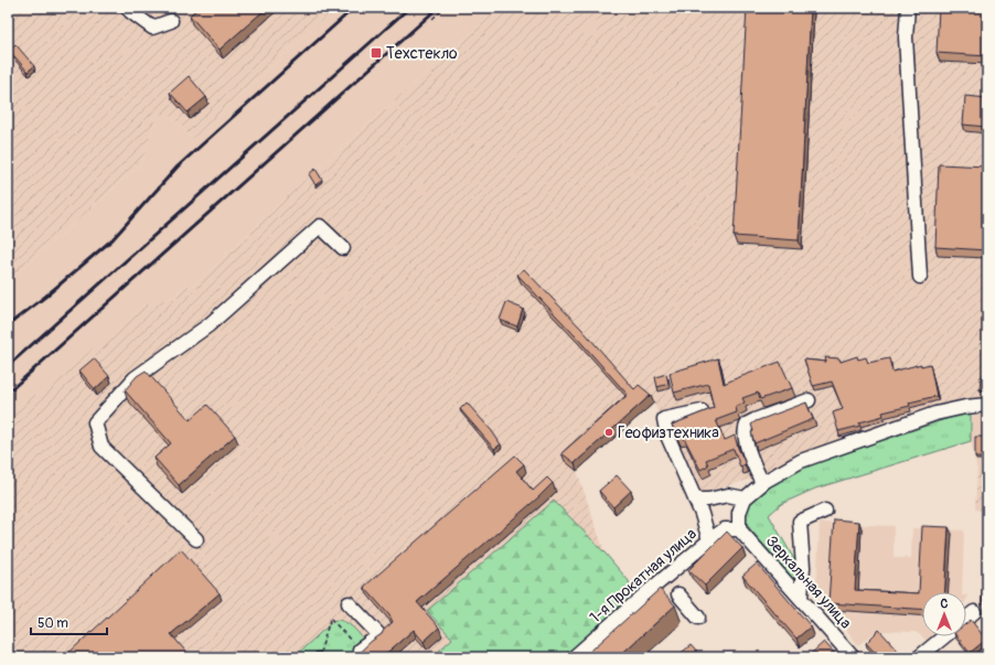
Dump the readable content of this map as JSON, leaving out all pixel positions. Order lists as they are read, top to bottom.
{
  "streets": {
    "street": ["1-я Прокатная улица", "Зеркальная улица"]
  },
  "crossings": [
    ["1-я Прокатная улица", "Зеркальная улица"]
  ],
  "places": {
    "transit": ["Техстекло"],
    "other": ["Геофизтехника"]
  },
  "scale_bar": "50 m",
  "north": "top"
}
